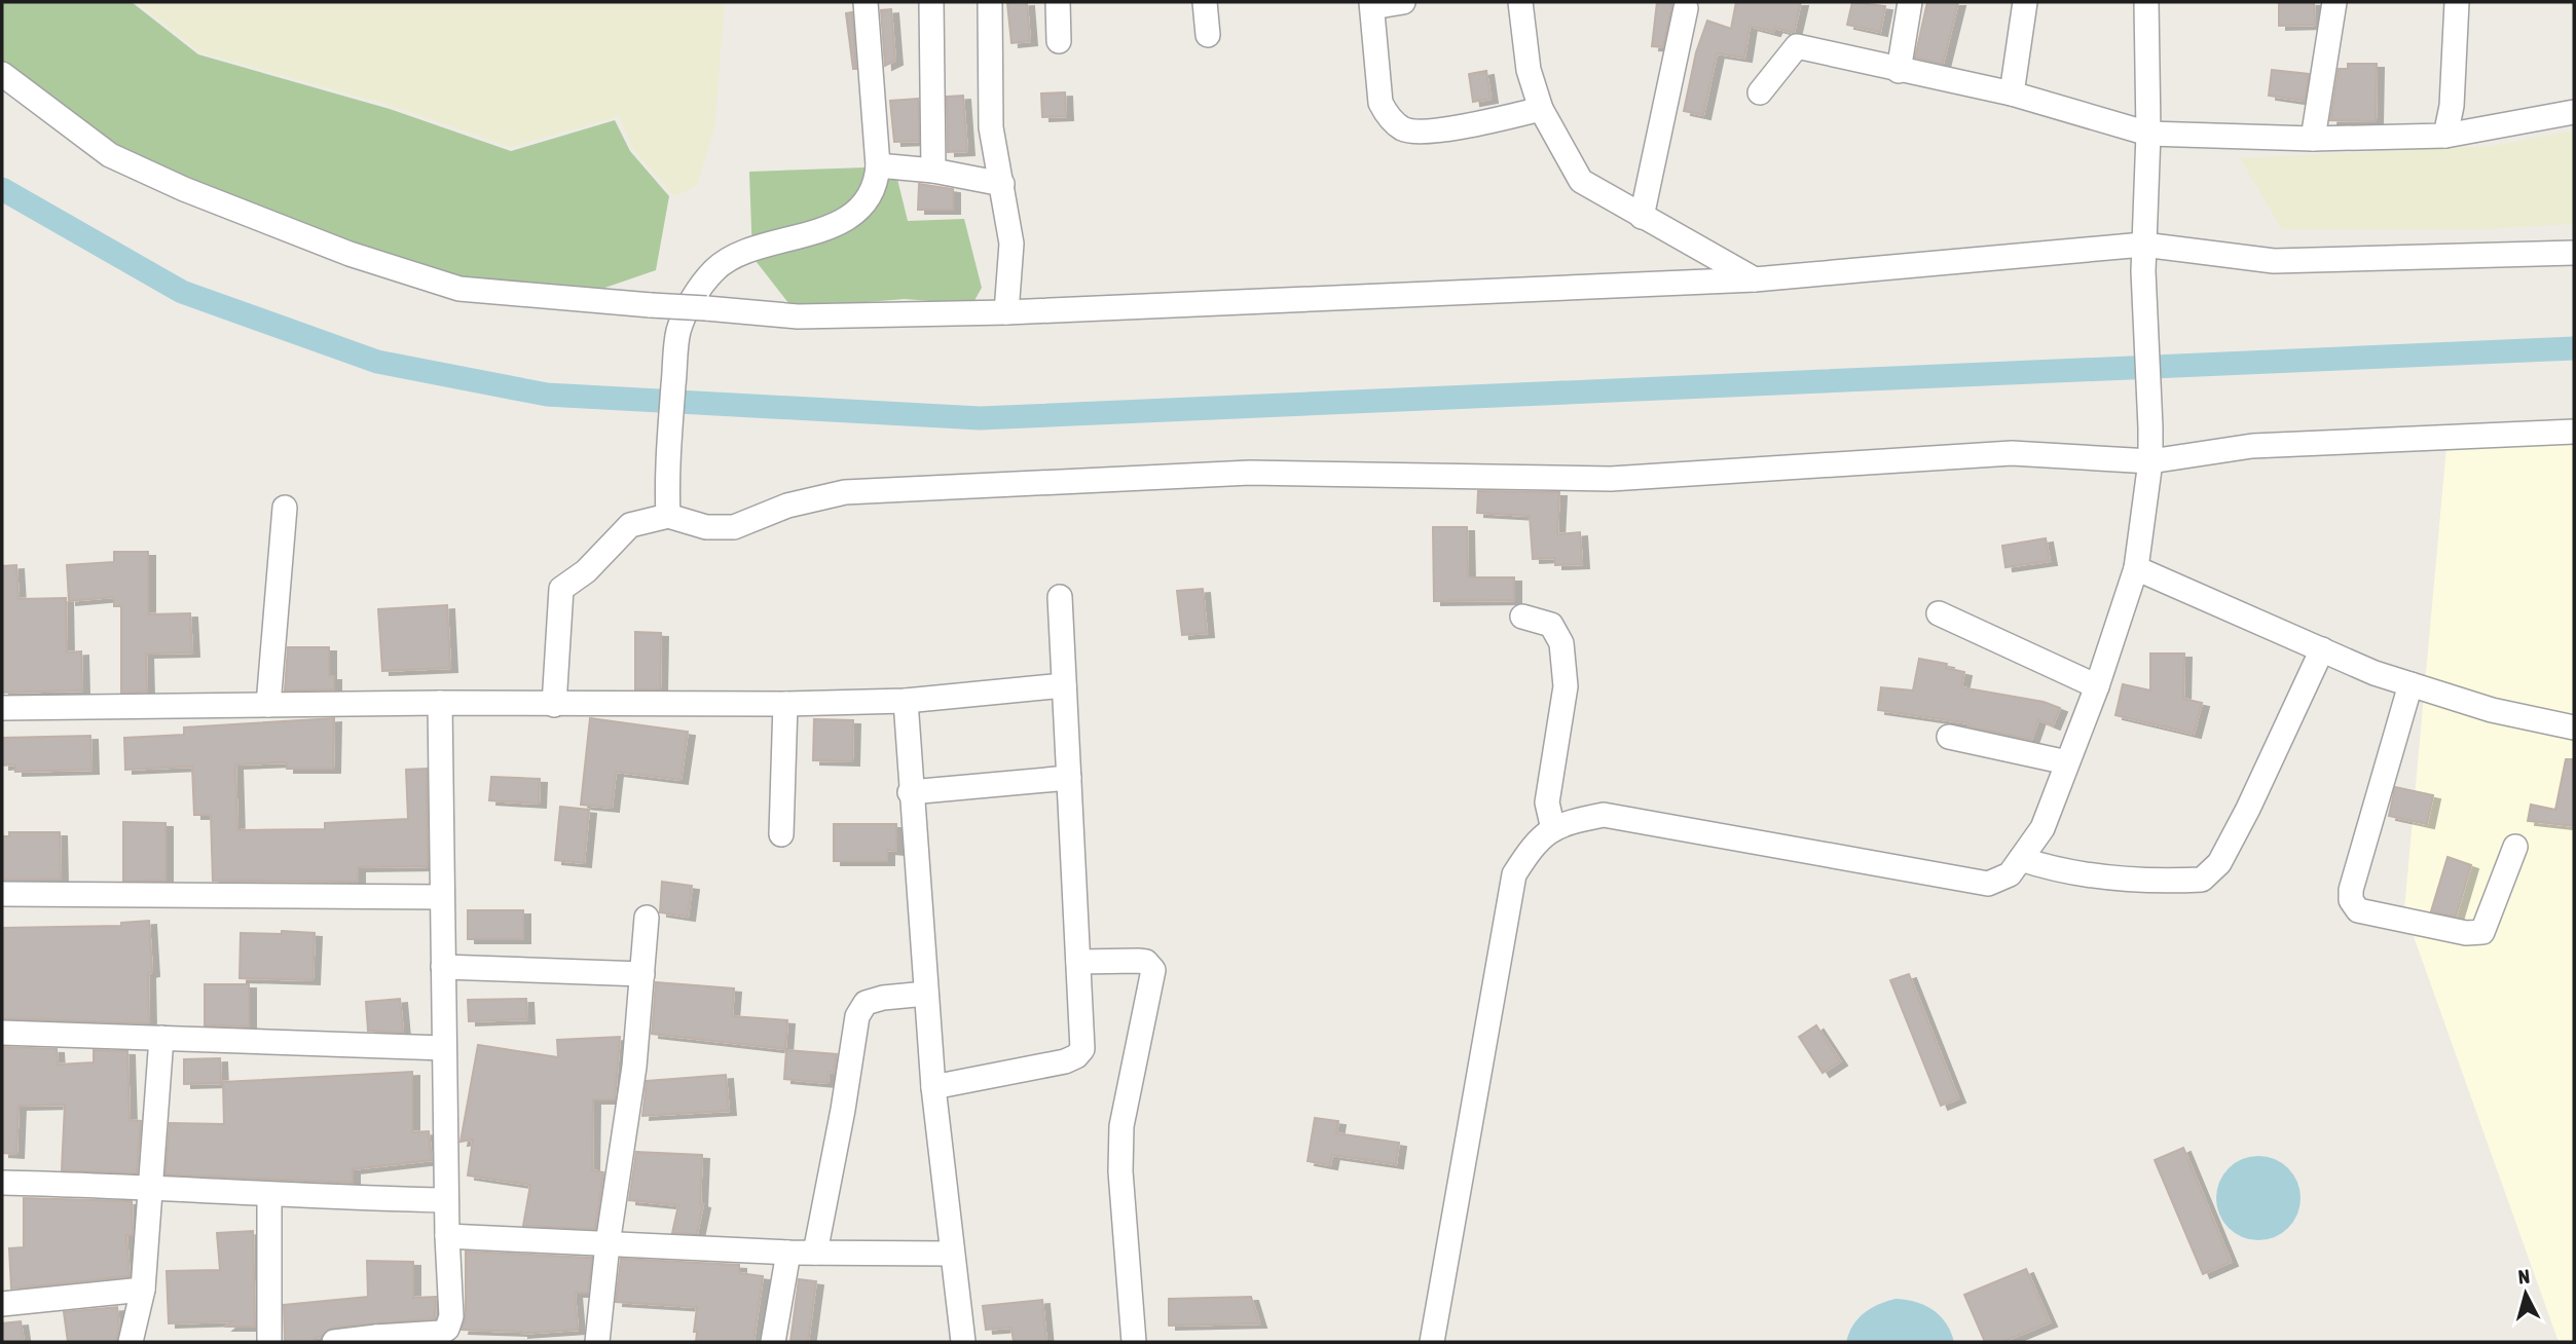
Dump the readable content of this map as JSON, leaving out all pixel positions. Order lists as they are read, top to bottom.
{
  "north": "top"
}
